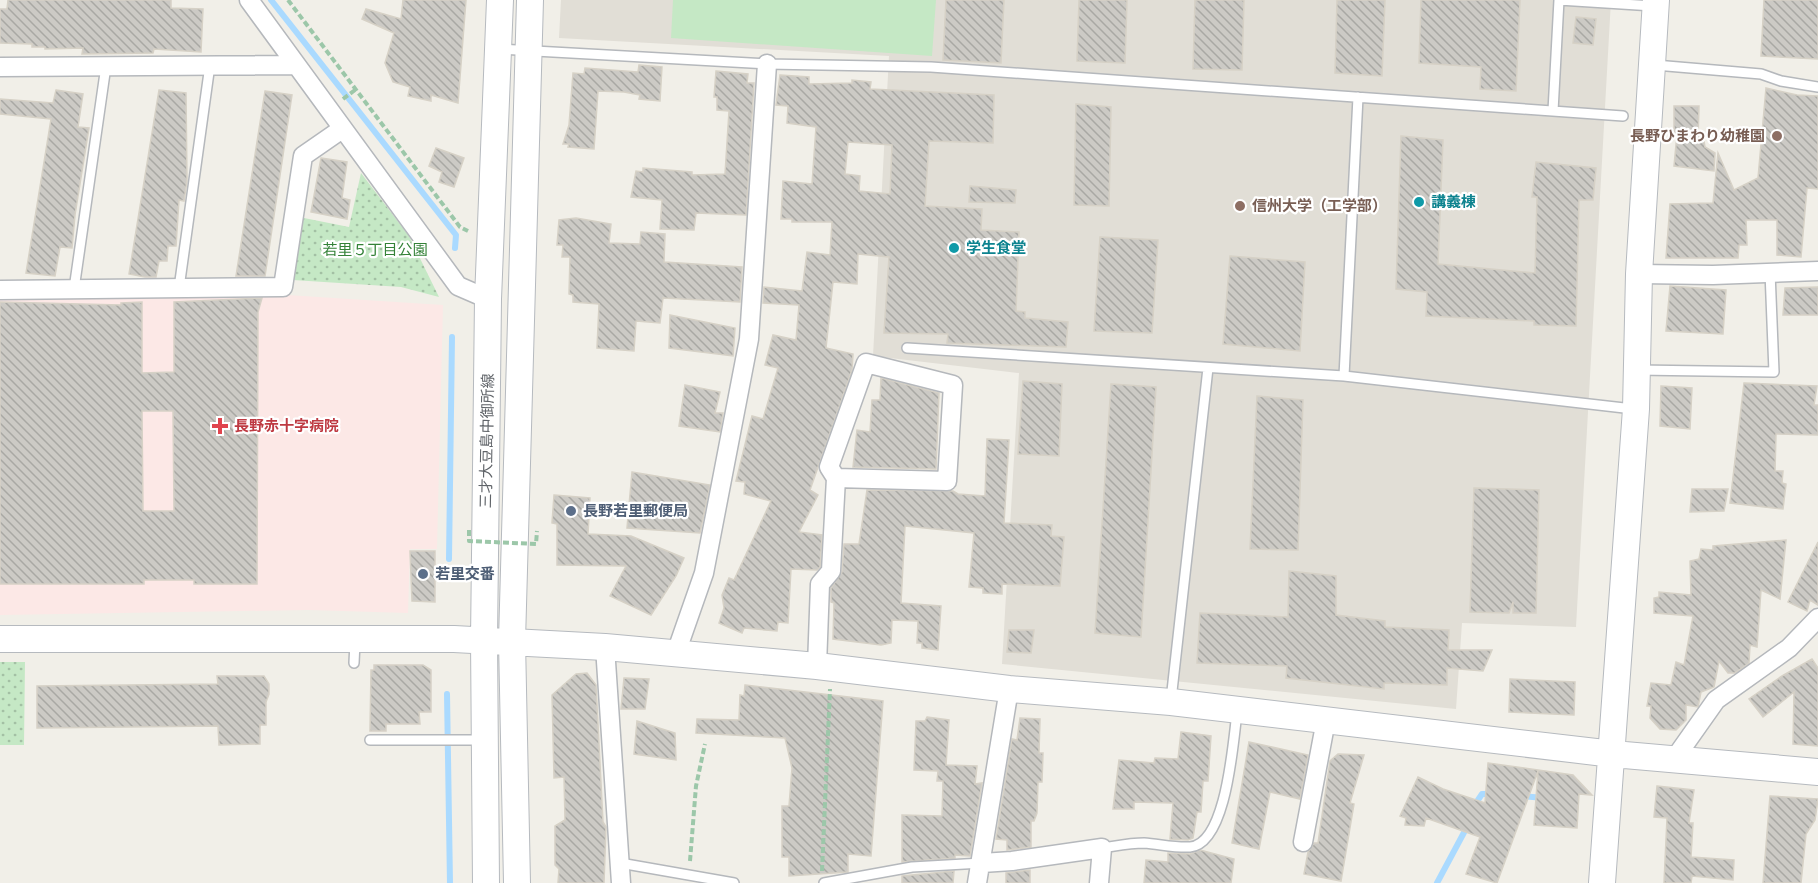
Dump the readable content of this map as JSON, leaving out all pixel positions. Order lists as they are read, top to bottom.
{
  "streets": {
    "street": ["三才大豆島中御所線"]
  },
  "parks": ["若里５丁目公園"],
  "places": {
    "other": [
      "長野ひまわり幼稚園",
      "講義棟",
      "信州大学（工学部）",
      "学生食堂",
      "長野若里郵便局",
      "若里交番"
    ],
    "health": ["長野赤十字病院"]
  }
}
